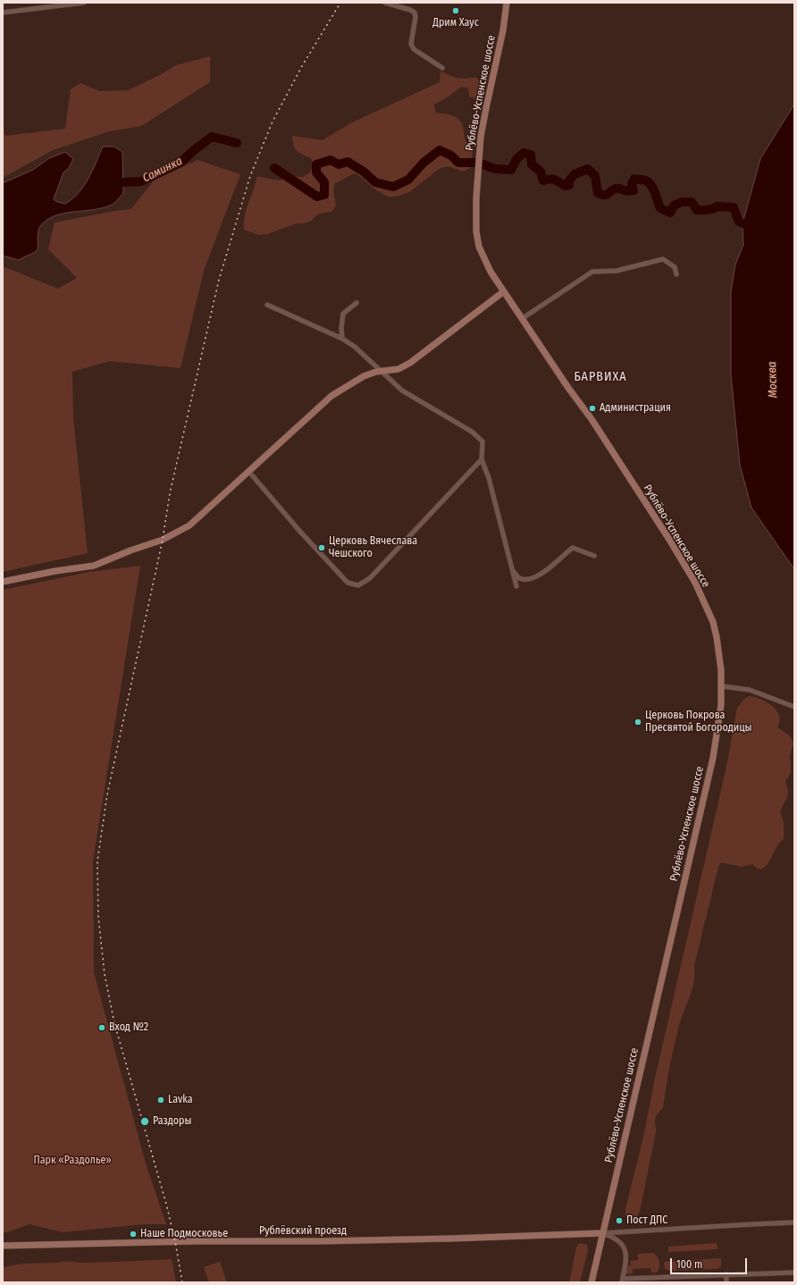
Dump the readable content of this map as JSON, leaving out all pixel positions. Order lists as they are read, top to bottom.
{
  "streets": {
    "main road": ["Рублёво-Успенское шоссе", "Рублёвский проезд"]
  },
  "crossings": [
    ["Рублёво-Успенское шоссе", "Рублёвский проезд"]
  ],
  "districts": ["БАРВИХА"],
  "water": ["Саминка", "Москва"],
  "parks": ["Парк «Раздолье»"],
  "places": [
    "Дрим Хаус",
    "Администрация",
    "Церковь Вячеслава Чешского",
    "Церковь Покрова Пресвятой Богородицы",
    "Вход №2",
    "Lavka",
    "Раздоры",
    "Пост ДПС",
    "Наше Подмосковье"
  ],
  "scale_bar": "100 m"
}
